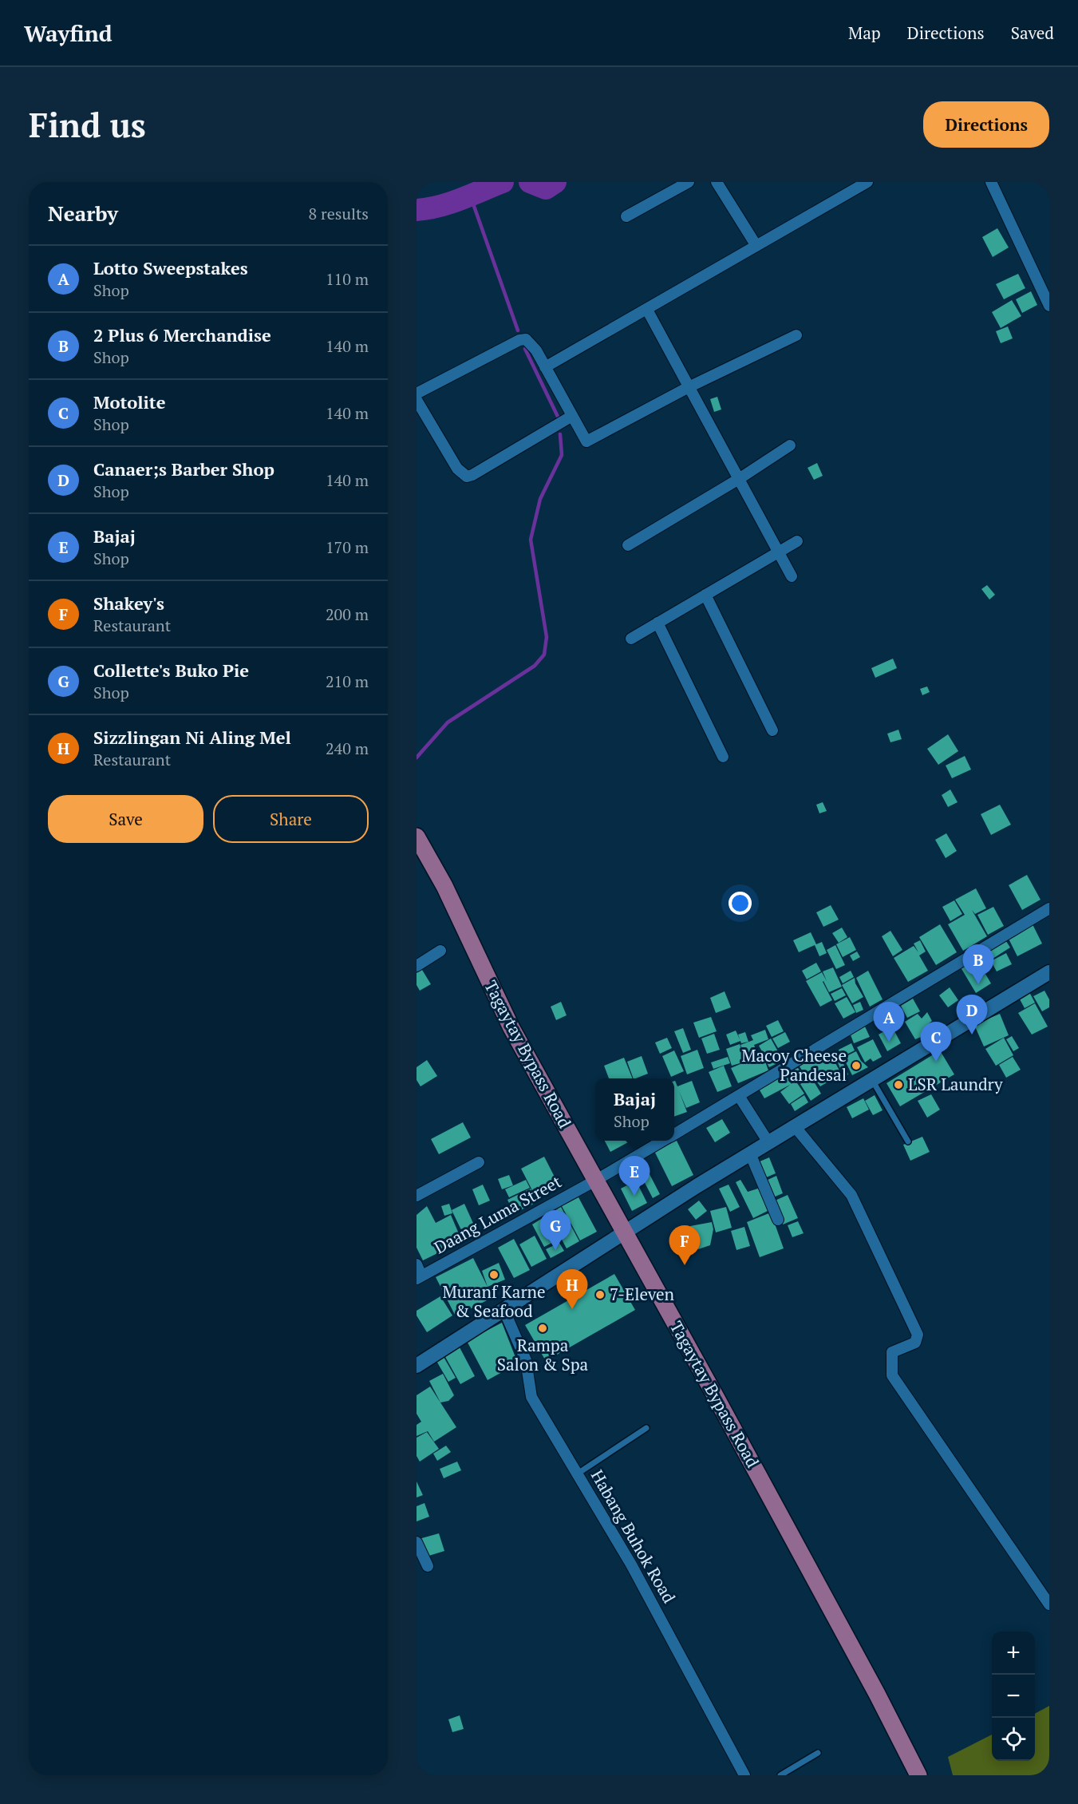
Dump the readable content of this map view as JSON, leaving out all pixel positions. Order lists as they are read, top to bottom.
{
  "streets": {
    "main road": ["Tagaytay Bypass Road"],
    "street": ["Daang Luma Street", "Habang Buhok Road"]
  },
  "crossings": [
    ["Tagaytay Bypass Road", "Daang Luma Street"]
  ],
  "places": [
    "Macoy Cheese Pandesal",
    "LSR Laundry",
    "Muranf Karne & Seafood",
    "7-Eleven",
    "Rampa Salon & Spa"
  ],
  "page": {
    "header": "Wayfind",
    "nav": ["Map", "Directions", "Saved"],
    "buttons": [
      "Directions",
      ["Save", "Share"]
    ],
    "title": "Find us",
    "heading": ["Nearby", "8 results"],
    "list": [
      {
        "mark": "A",
        "name": "Lotto Sweepstakes",
        "note": "Shop",
        "value": "110 m"
      },
      {
        "mark": "B",
        "name": "2 Plus 6 Merchandise",
        "note": "Shop",
        "value": "140 m"
      },
      {
        "mark": "C",
        "name": "Motolite",
        "note": "Shop",
        "value": "140 m"
      },
      {
        "mark": "D",
        "name": "Canaer;s Barber Shop",
        "note": "Shop",
        "value": "140 m"
      },
      {
        "mark": "E",
        "name": "Bajaj",
        "note": "Shop",
        "value": "170 m"
      },
      {
        "mark": "F",
        "name": "Shakey's",
        "note": "Restaurant",
        "value": "200 m"
      },
      {
        "mark": "G",
        "name": "Collette's Buko Pie",
        "note": "Shop",
        "value": "210 m"
      },
      {
        "mark": "H",
        "name": "Sizzlingan Ni Aling Mel",
        "note": "Restaurant",
        "value": "240 m"
      }
    ],
    "pins": [
      "B",
      "D",
      "A",
      "C",
      "E",
      "G",
      "F",
      "H"
    ],
    "popup": ["Bajaj", "Shop"],
    "map_buttons": ["+", "−"]
  }
}
